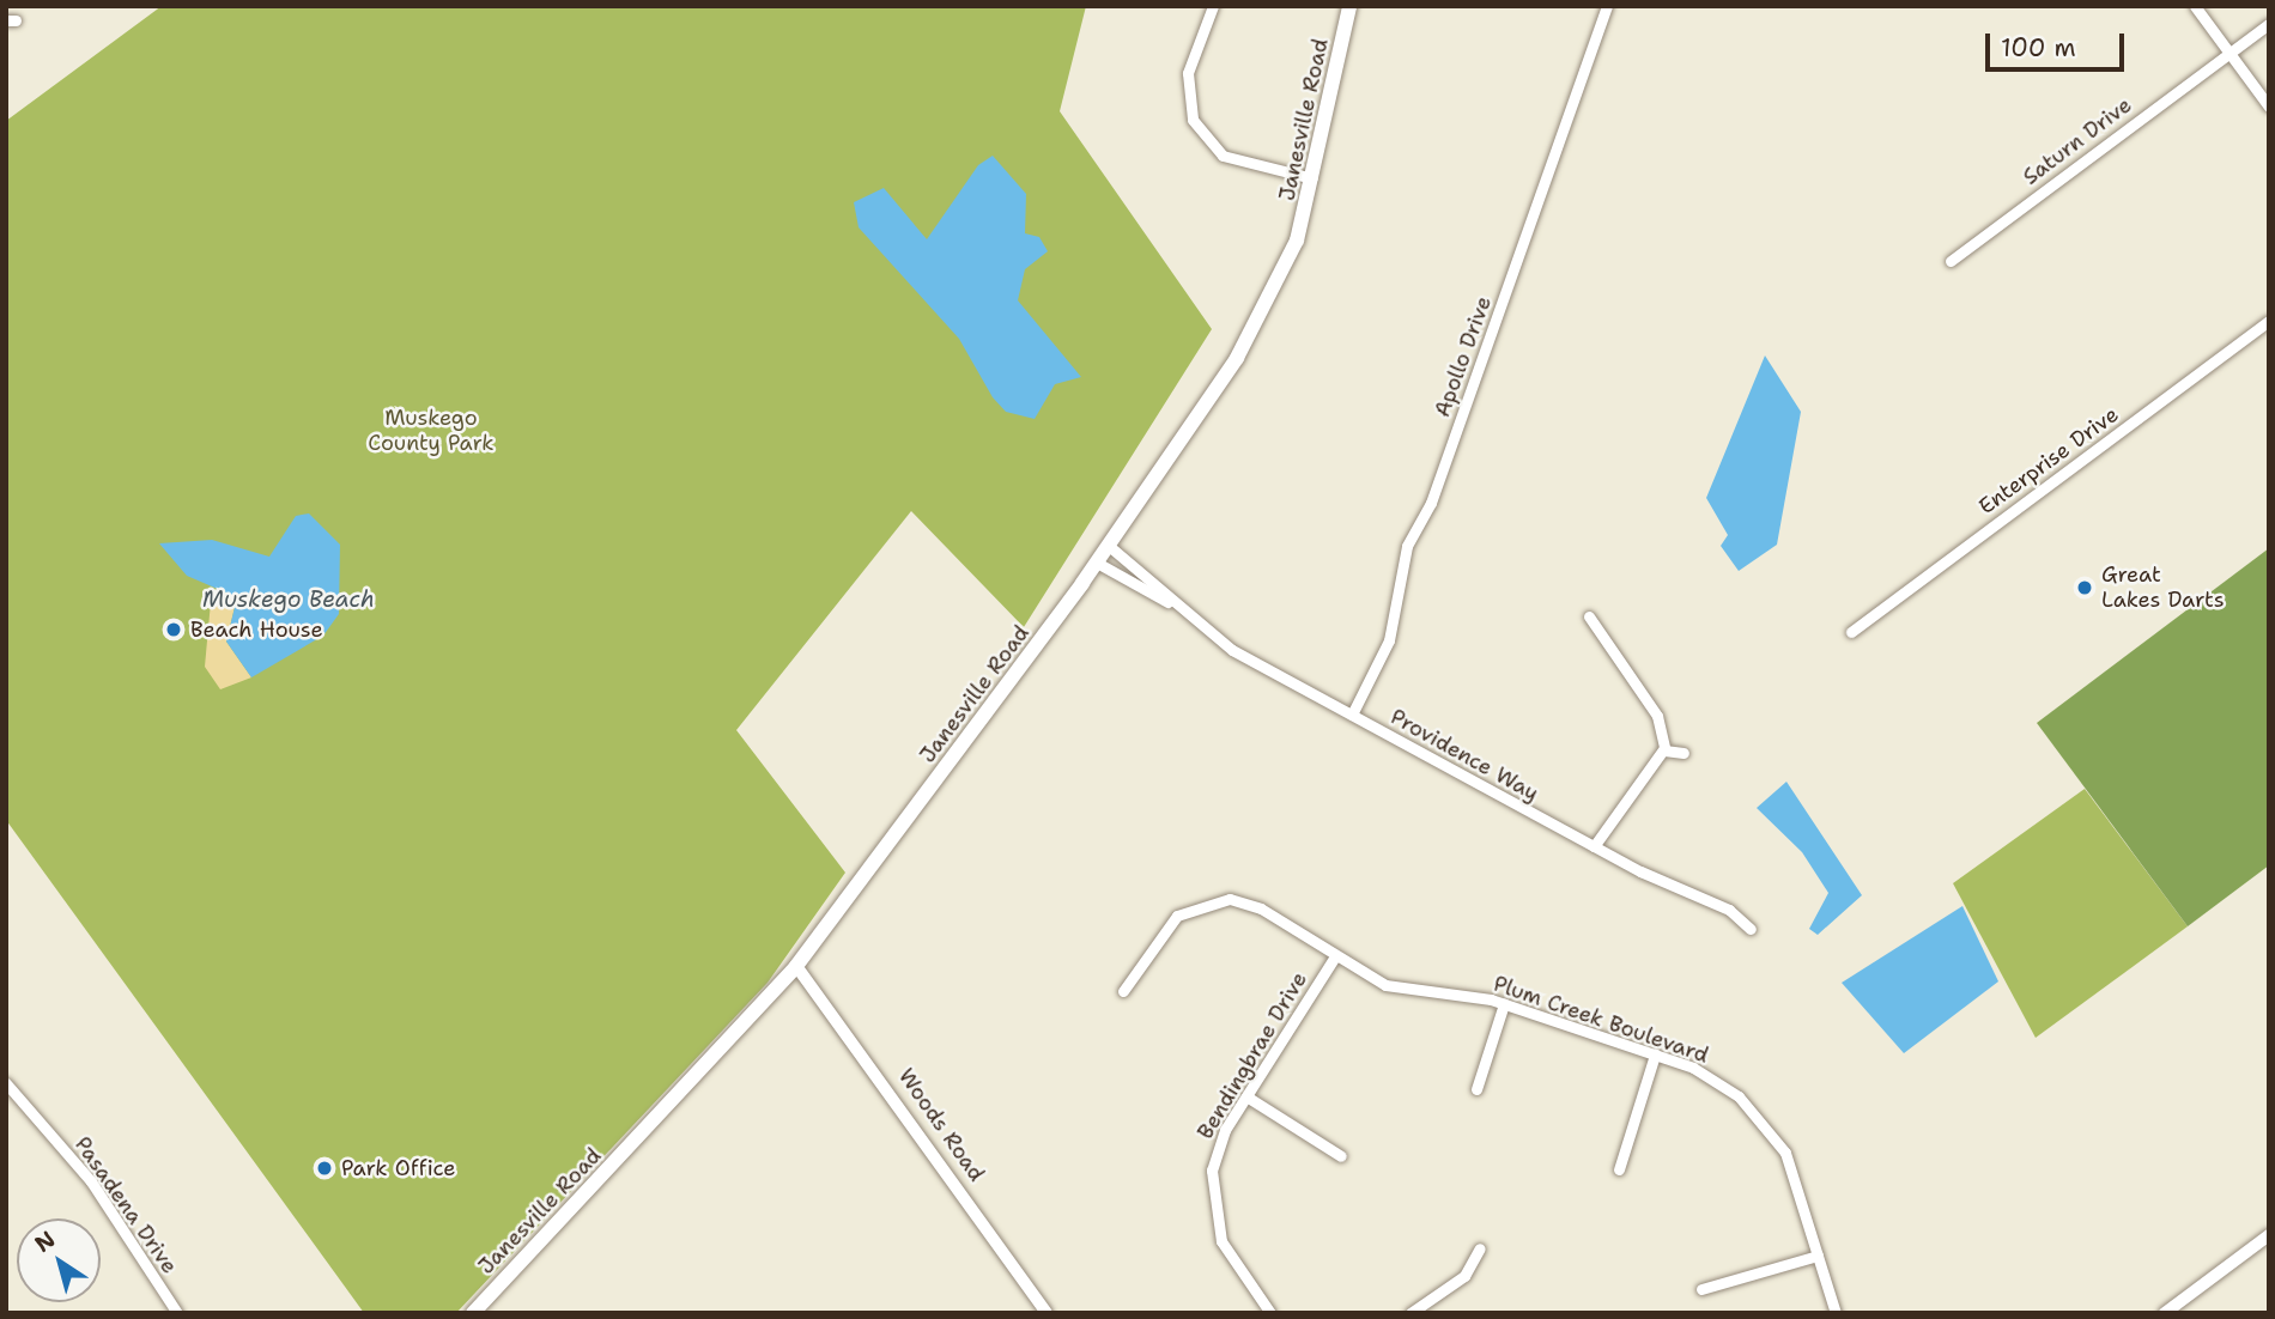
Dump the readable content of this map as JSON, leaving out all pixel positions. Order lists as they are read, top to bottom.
{
  "streets": {
    "main road": ["Janesville Road"],
    "street": [
      "Saturn Drive",
      "Apollo Drive",
      "Enterprise Drive",
      "Providence Way",
      "Plum Creek Boulevard",
      "Bendingbrae Drive",
      "Woods Road",
      "Pasadena Drive"
    ]
  },
  "crossings": [
    ["Janesville Road", "Providence Way"],
    ["Janesville Road", "Woods Road"],
    ["Apollo Drive", "Providence Way"],
    ["Plum Creek Boulevard", "Bendingbrae Drive"]
  ],
  "water": ["Muskego Beach"],
  "parks": ["Muskego County Park"],
  "places": ["Great Lakes Darts", "Beach House", "Park Office"],
  "scale_bar": "100 m",
  "north": "top left"
}
